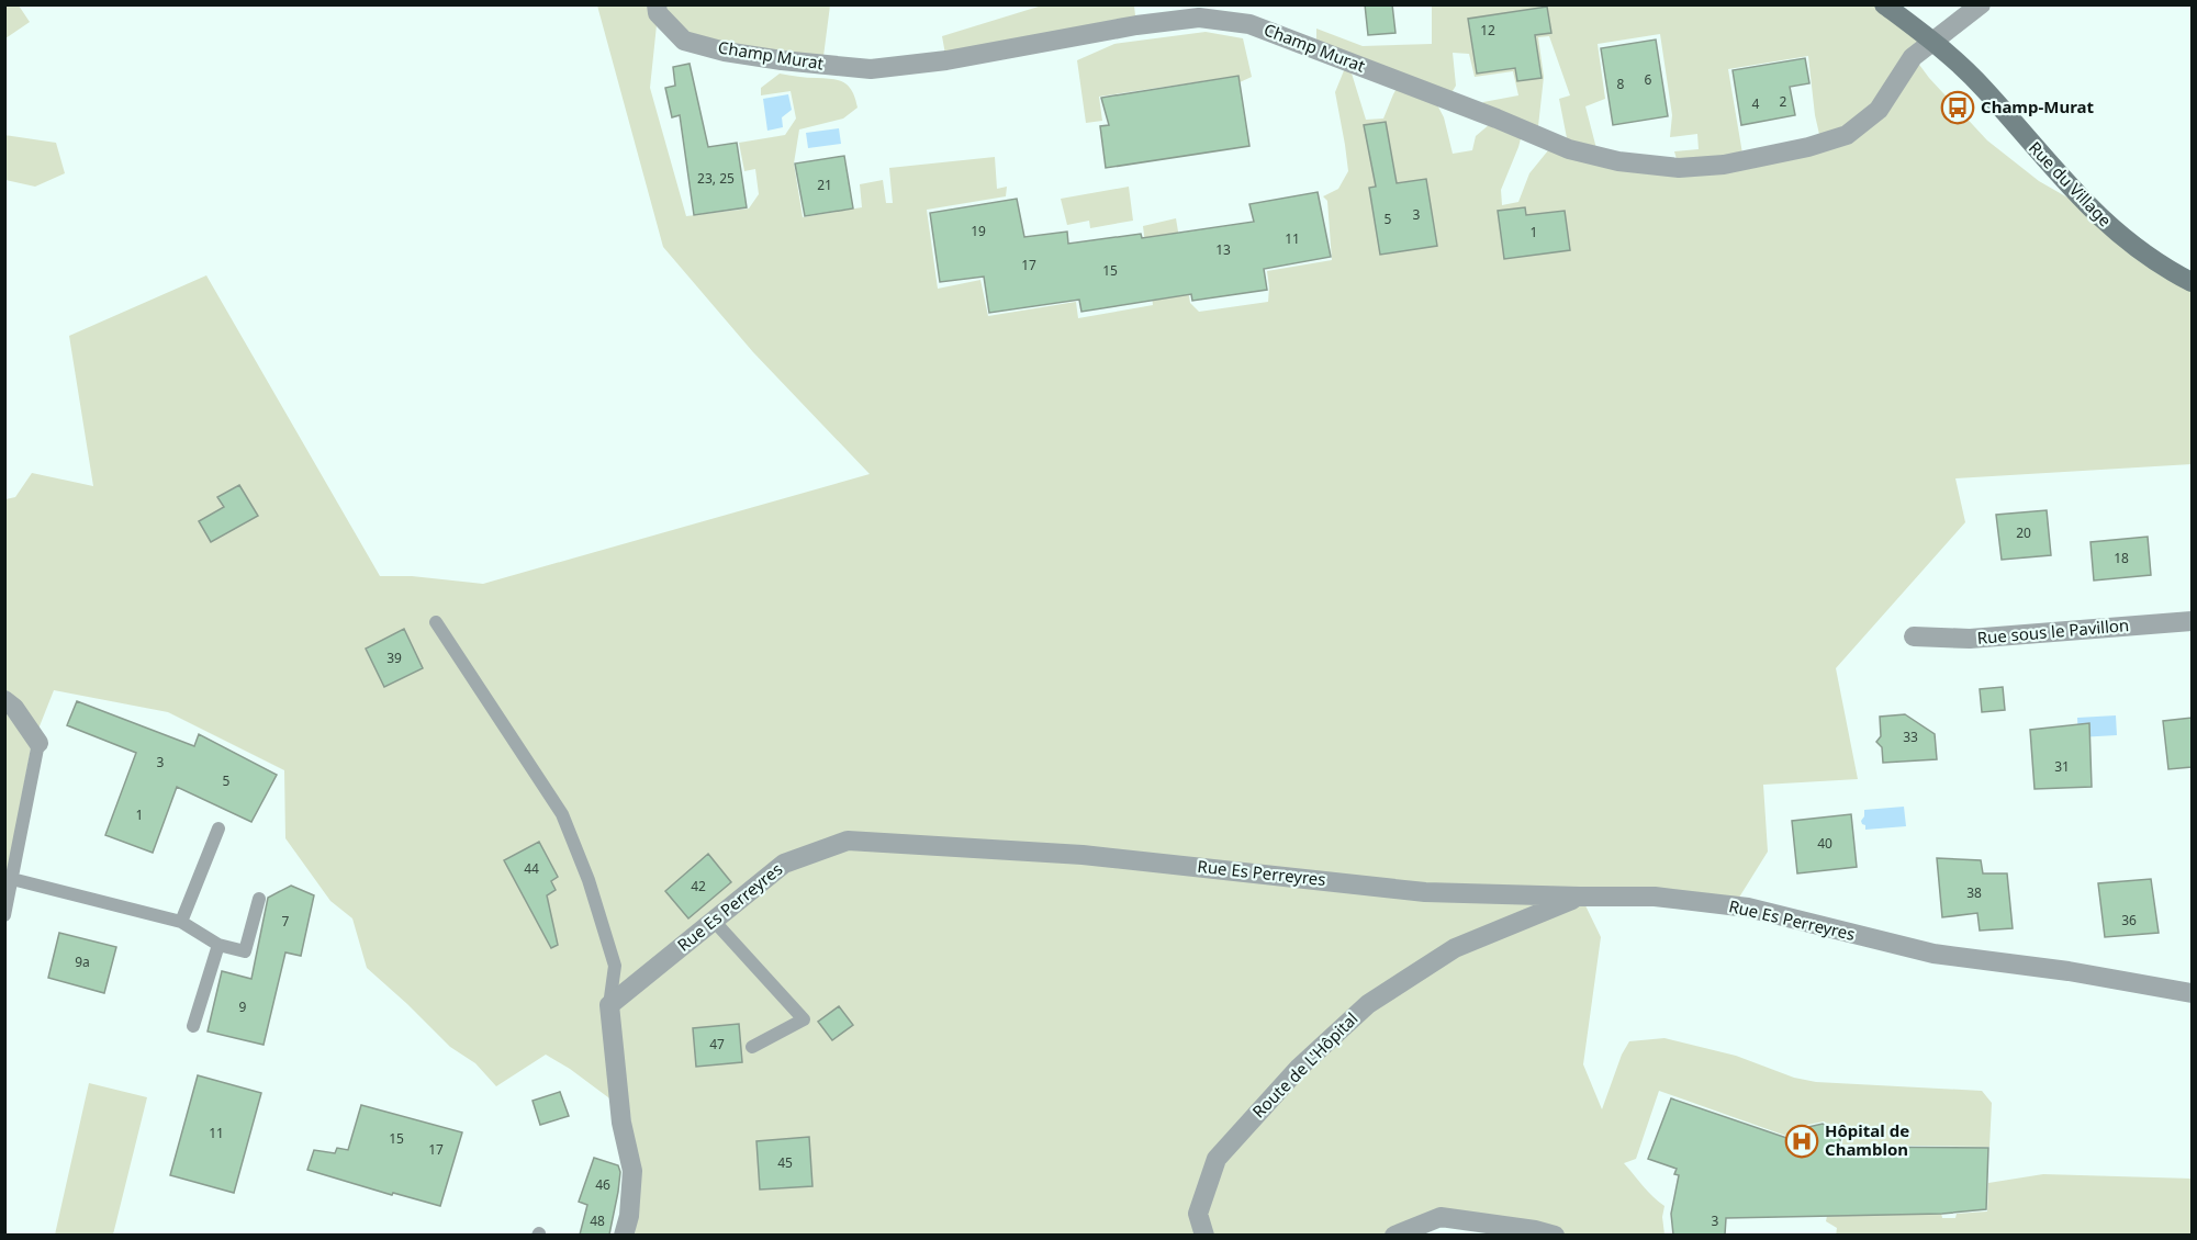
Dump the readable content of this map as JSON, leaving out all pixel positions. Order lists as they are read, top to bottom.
{
  "streets": {
    "street": [
      "Champ Murat",
      "Rue du Village",
      "Rue sous le Pavillon",
      "Rue Es Perreyres",
      "Route de L'Hôpital"
    ]
  },
  "crossings": [
    ["Champ Murat", "Rue du Village"],
    ["Rue Es Perreyres", "Route de L'Hôpital"]
  ],
  "places": {
    "bus stop": ["Champ-Murat"],
    "hospital": ["Hôpital de Chamblon"]
  },
  "house_numbers": [
    "12",
    "6",
    "8",
    "2",
    "4",
    "23, 25",
    "21",
    "3",
    "5",
    "19",
    "1",
    "11",
    "13",
    "17",
    "15",
    "20",
    "18",
    "39",
    "33",
    "3",
    "31",
    "5",
    "1",
    "40",
    "44",
    "42",
    "38",
    "36",
    "7",
    "9a",
    "9",
    "47",
    "11",
    "15",
    "17",
    "45",
    "46",
    "48",
    "3"
  ]
}
